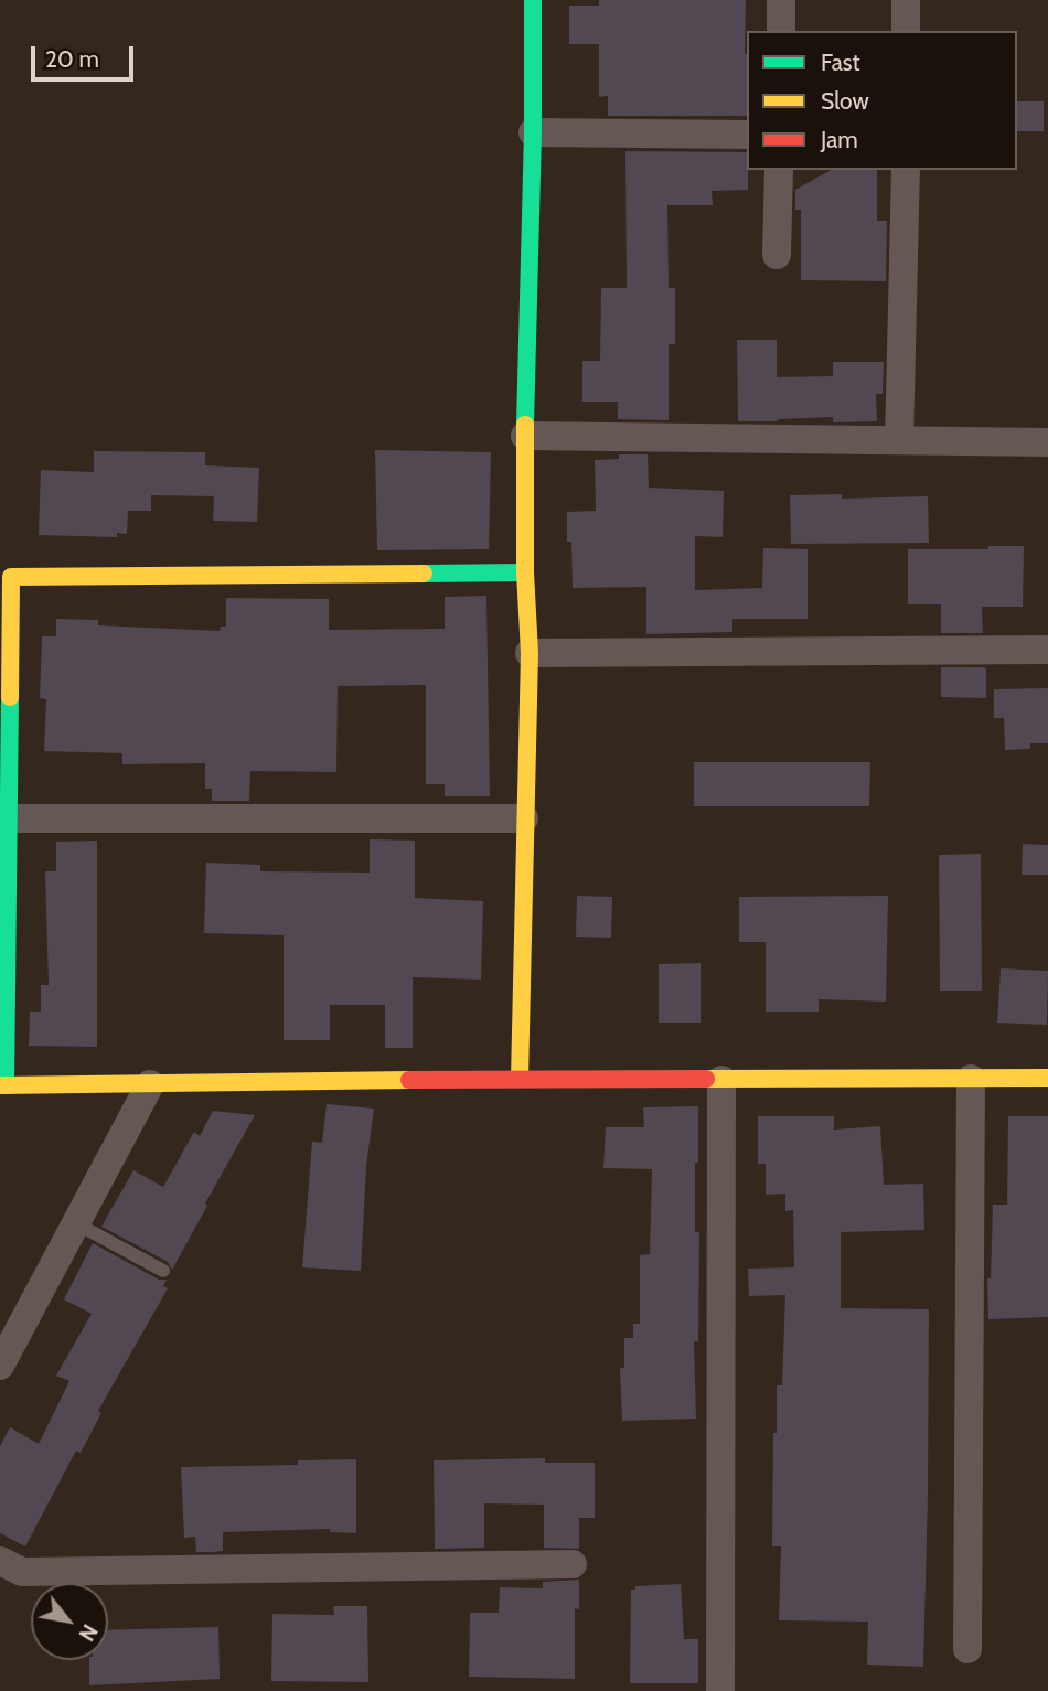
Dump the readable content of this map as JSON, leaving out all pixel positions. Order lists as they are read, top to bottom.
{
  "legend": ["Fast", "Slow", "Jam"],
  "scale_bar": "20 m",
  "north": "bottom right"
}
